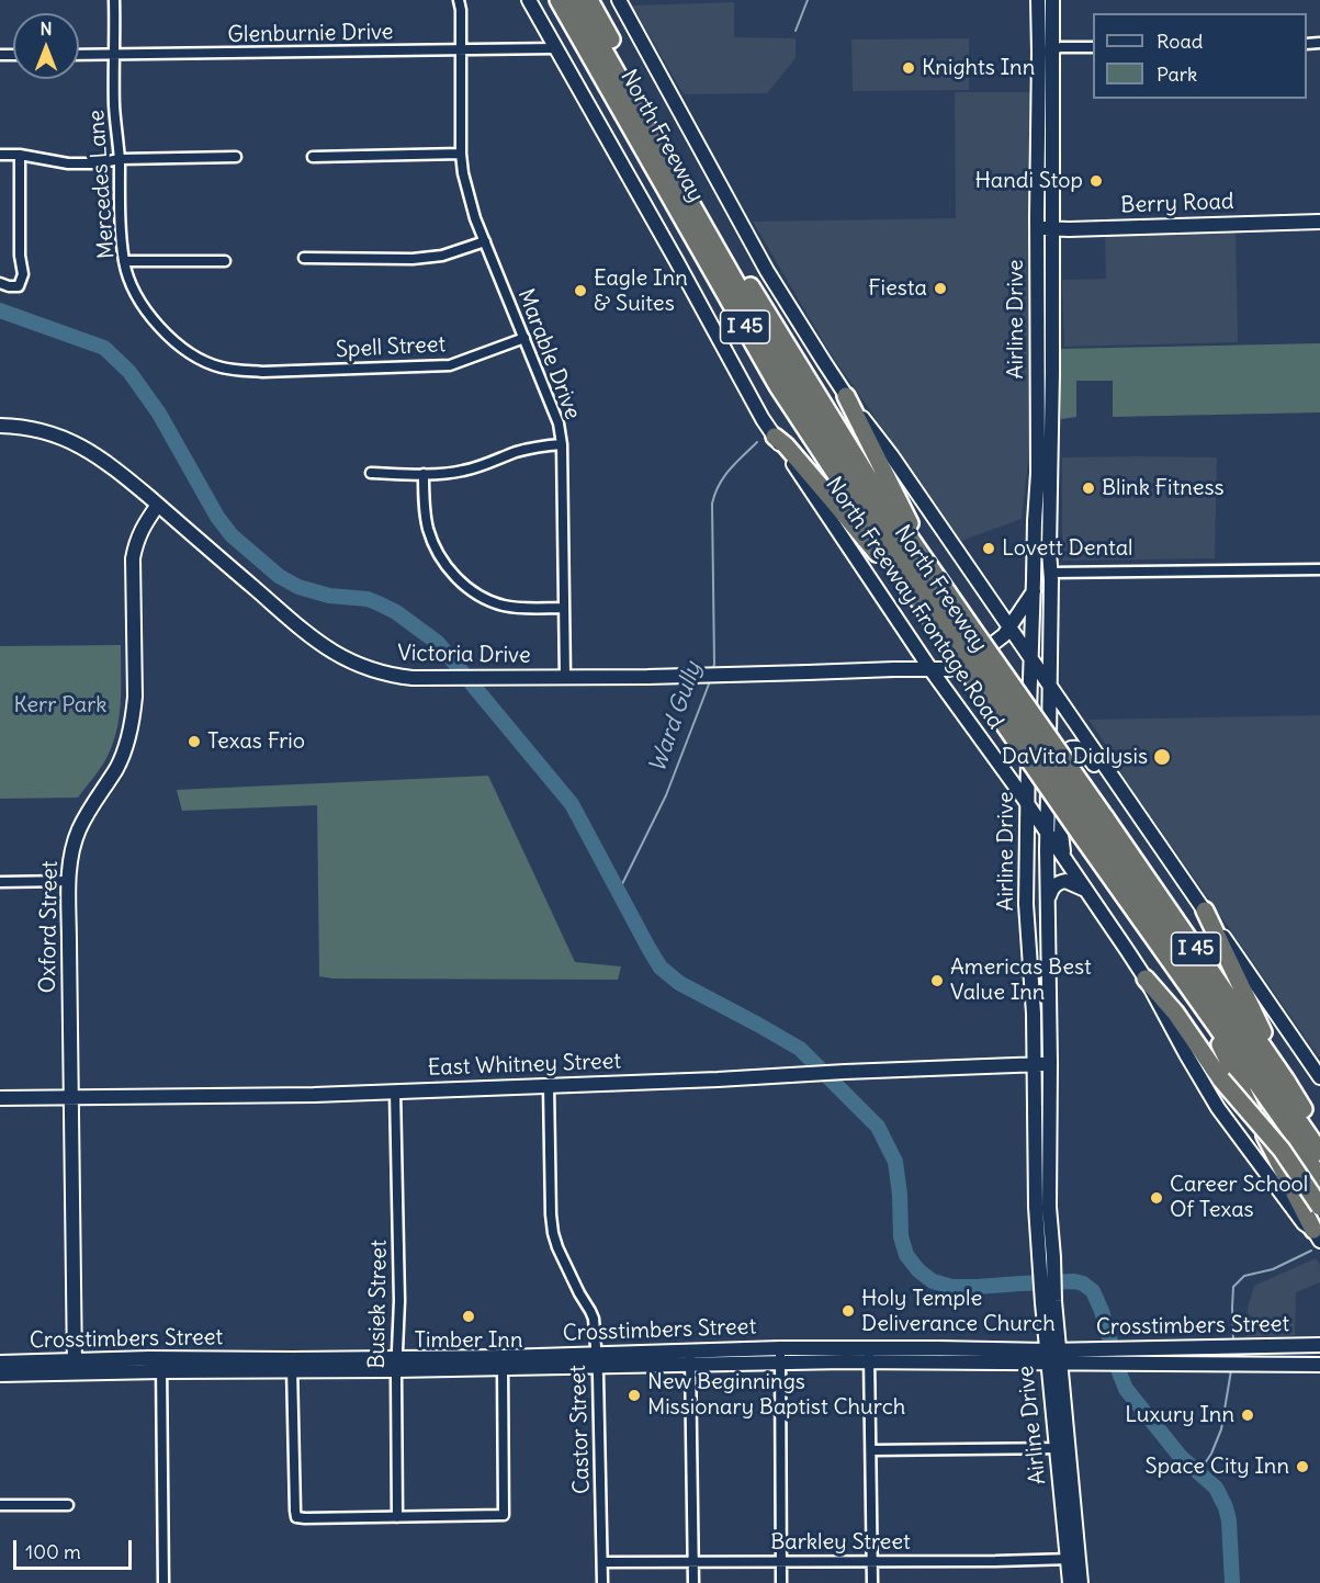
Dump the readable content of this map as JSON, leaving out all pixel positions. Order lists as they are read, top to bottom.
{
  "streets": {
    "highway": ["North Freeway", "I 45"],
    "main road": [
      "Berry Road",
      "Airline Drive",
      "North Freeway Frontage Road",
      "Victoria Drive",
      "Oxford Street",
      "East Whitney Street",
      "Crosstimbers Street"
    ],
    "street": [
      "Glenburnie Drive",
      "Mercedes Lane",
      "Spell Street",
      "Marable Drive",
      "Busiek Street",
      "Castor Street",
      "Barkley Street"
    ]
  },
  "crossings": [
    ["Glenburnie Drive", "Mercedes Lane"],
    ["Glenburnie Drive", "Marable Drive"],
    ["Glenburnie Drive", "North Freeway Frontage Road"],
    ["Mercedes Lane", "Spell Street"],
    ["Berry Road", "Airline Drive"],
    ["Airline Drive", "North Freeway Frontage Road"],
    ["Airline Drive", "Victoria Drive"],
    ["Airline Drive", "East Whitney Street"],
    ["Airline Drive", "Crosstimbers Street"],
    ["Airline Drive", "Barkley Street"],
    ["Spell Street", "Marable Drive"],
    ["Marable Drive", "Victoria Drive"],
    ["North Freeway Frontage Road", "Victoria Drive"],
    ["Victoria Drive", "Oxford Street"],
    ["Oxford Street", "East Whitney Street"],
    ["Oxford Street", "Crosstimbers Street"],
    ["East Whitney Street", "Busiek Street"],
    ["East Whitney Street", "Castor Street"],
    ["Busiek Street", "Crosstimbers Street"],
    ["Crosstimbers Street", "Castor Street"],
    ["Castor Street", "Barkley Street"]
  ],
  "water": ["Ward Gully"],
  "parks": ["Kerr Park"],
  "places": [
    "Knights Inn",
    "Handi Stop",
    "Fiesta",
    "Eagle Inn & Suites",
    "Blink Fitness",
    "Lovett Dental",
    "Texas Frio",
    "DaVita Dialysis",
    "Americas Best Value Inn",
    "Career School Of Texas",
    "Holy Temple Deliverance Church",
    "Timber Inn",
    "New Beginnings Missionary Baptist Church",
    "Luxury Inn",
    "Space City Inn"
  ],
  "legend": ["Road", "Park"],
  "scale_bar": "100 m",
  "north": "top"
}
